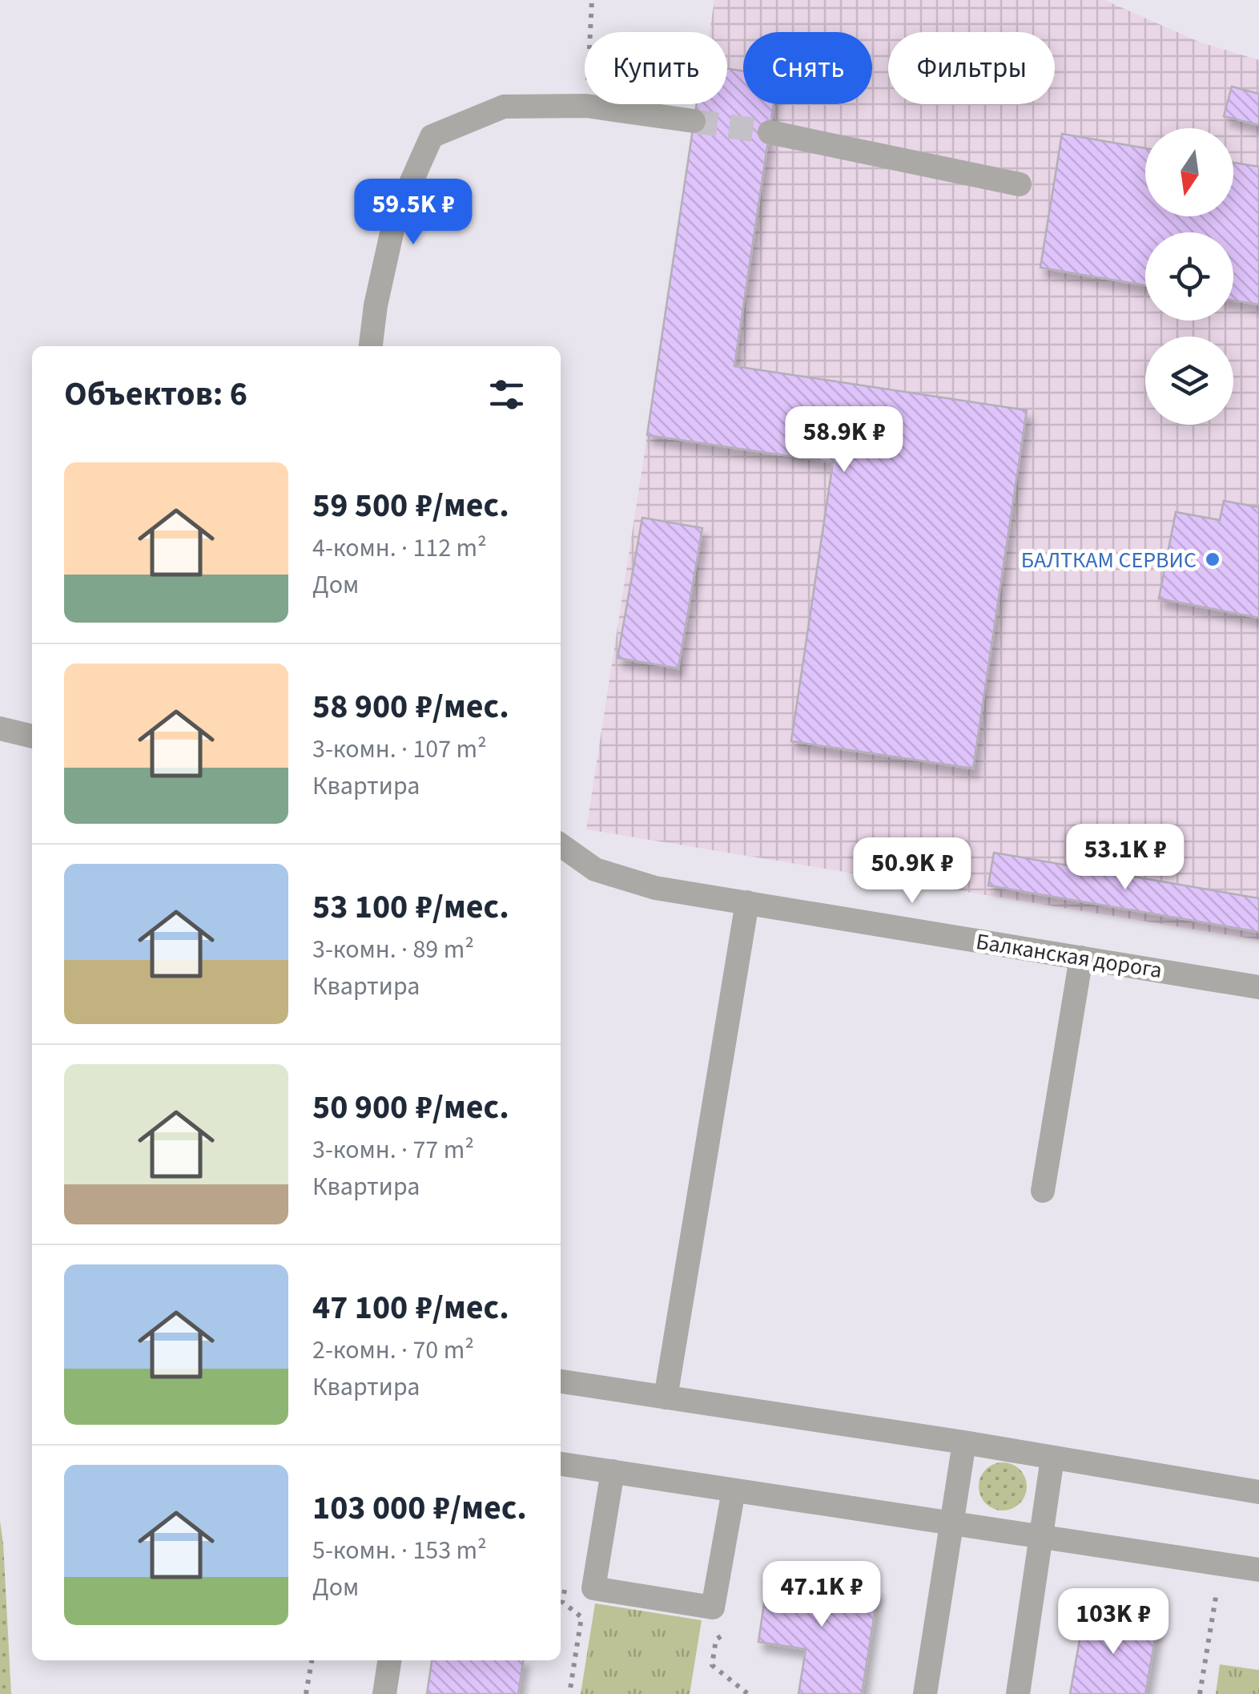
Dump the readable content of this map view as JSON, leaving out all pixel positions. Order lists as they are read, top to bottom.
{
  "streets": {
    "street": ["Балканская дорога"]
  },
  "places": ["БАЛТКАМ СЕРВИС"],
  "north": "bottom",
  "page": {
    "chip": ["Купить", "Снять", "Фильтры"],
    "price": [
      "59.5K ₽",
      "58.9K ₽",
      "53.1K ₽",
      "50.9K ₽",
      "47.1K ₽",
      "103K ₽"
    ],
    "heading": "Объектов: 6",
    "list": [
      {
        "name": "59 500 ₽/мес.",
        "note": "4-комн. · 112 m² · Дом"
      },
      {
        "name": "58 900 ₽/мес.",
        "note": "3-комн. · 107 m² · Квартира"
      },
      {
        "name": "53 100 ₽/мес.",
        "note": "3-комн. · 89 m² · Квартира"
      },
      {
        "name": "50 900 ₽/мес.",
        "note": "3-комн. · 77 m² · Квартира"
      },
      {
        "name": "47 100 ₽/мес.",
        "note": "2-комн. · 70 m² · Квартира"
      },
      {
        "name": "103 000 ₽/мес.",
        "note": "5-комн. · 153 m² · Дом"
      }
    ]
  }
}
